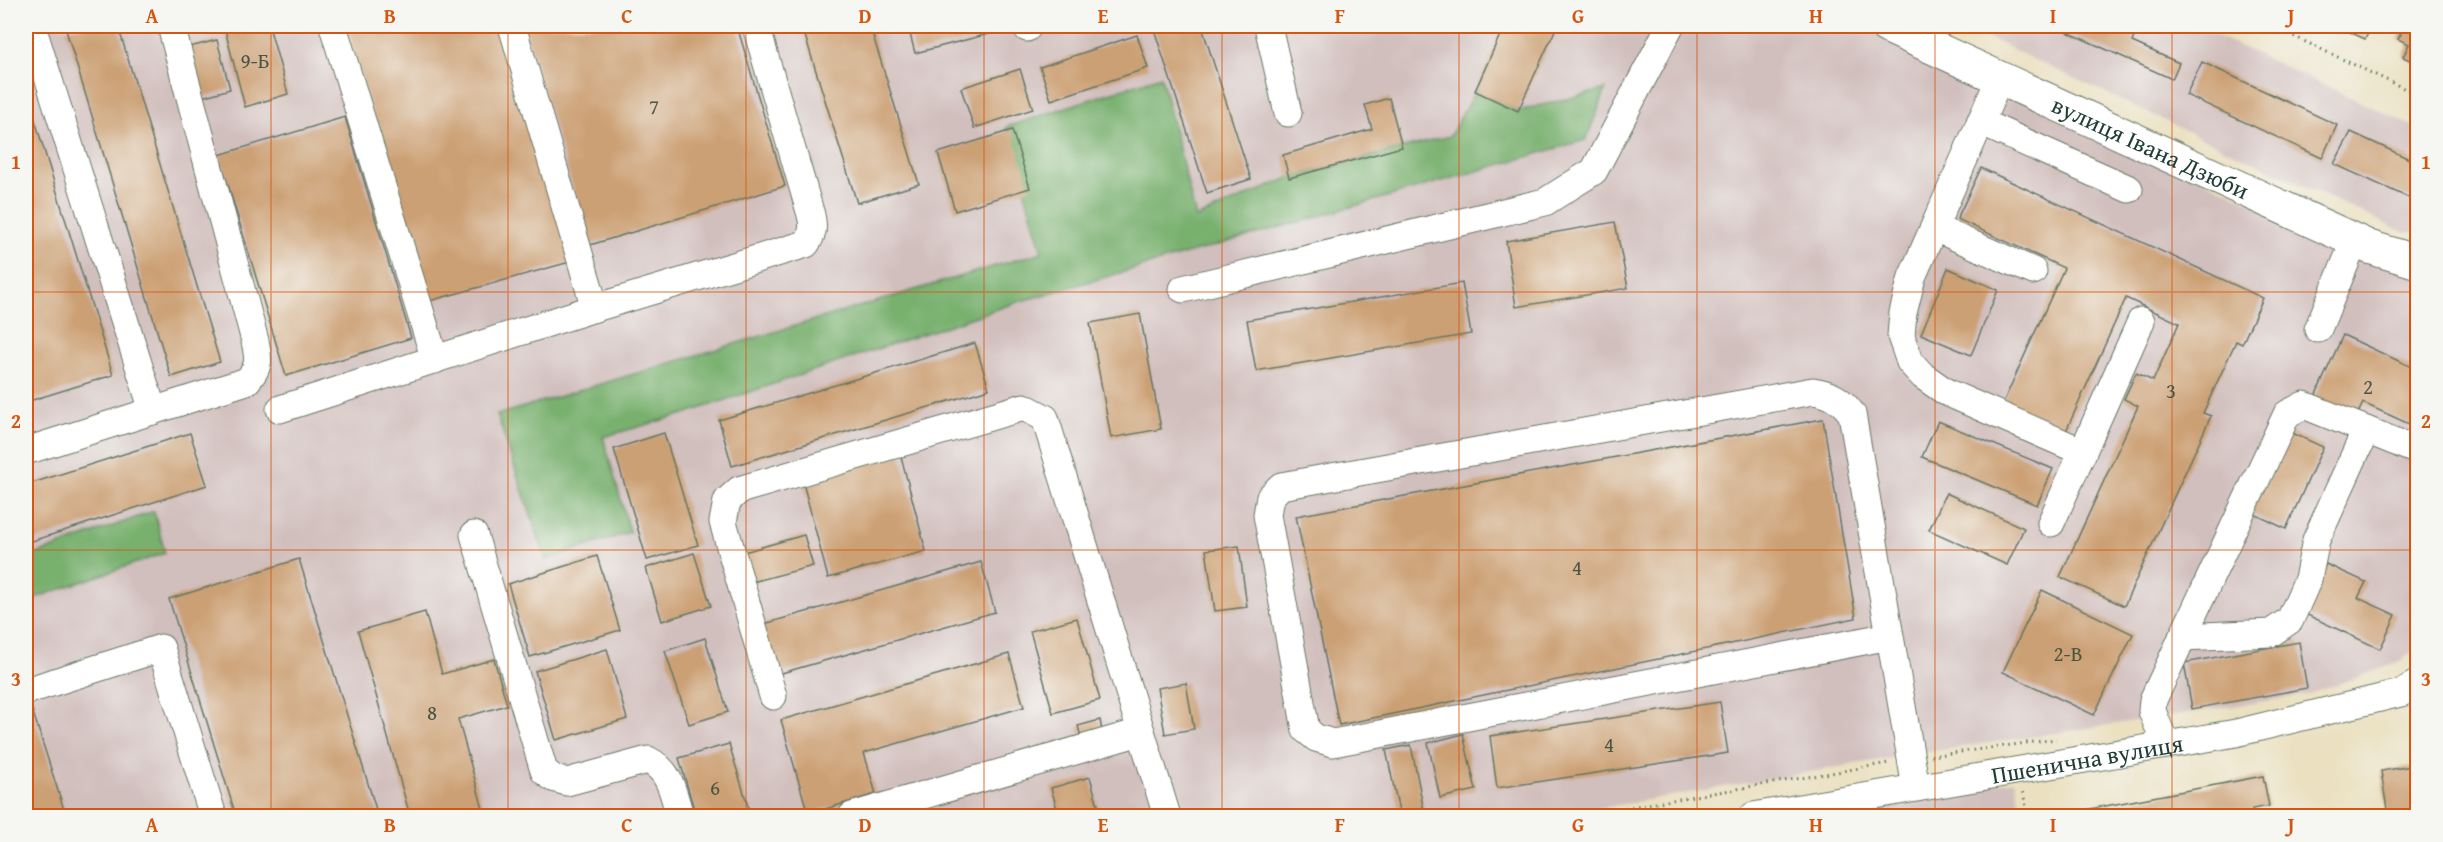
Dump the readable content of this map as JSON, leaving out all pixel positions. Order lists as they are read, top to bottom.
{
  "streets": {
    "main road": ["вулиця Івана Дзюби"],
    "street": ["Пшенична вулиця"]
  },
  "house_numbers": [
    "9-Б",
    "7",
    "2",
    "3",
    "4",
    "2-В",
    "8",
    "4",
    "6"
  ],
  "grid": {
    "columns": [
      "A",
      "B",
      "C",
      "D",
      "E",
      "F",
      "G",
      "H",
      "I",
      "J"
    ],
    "rows": ["1", "2", "3"]
  }
}
